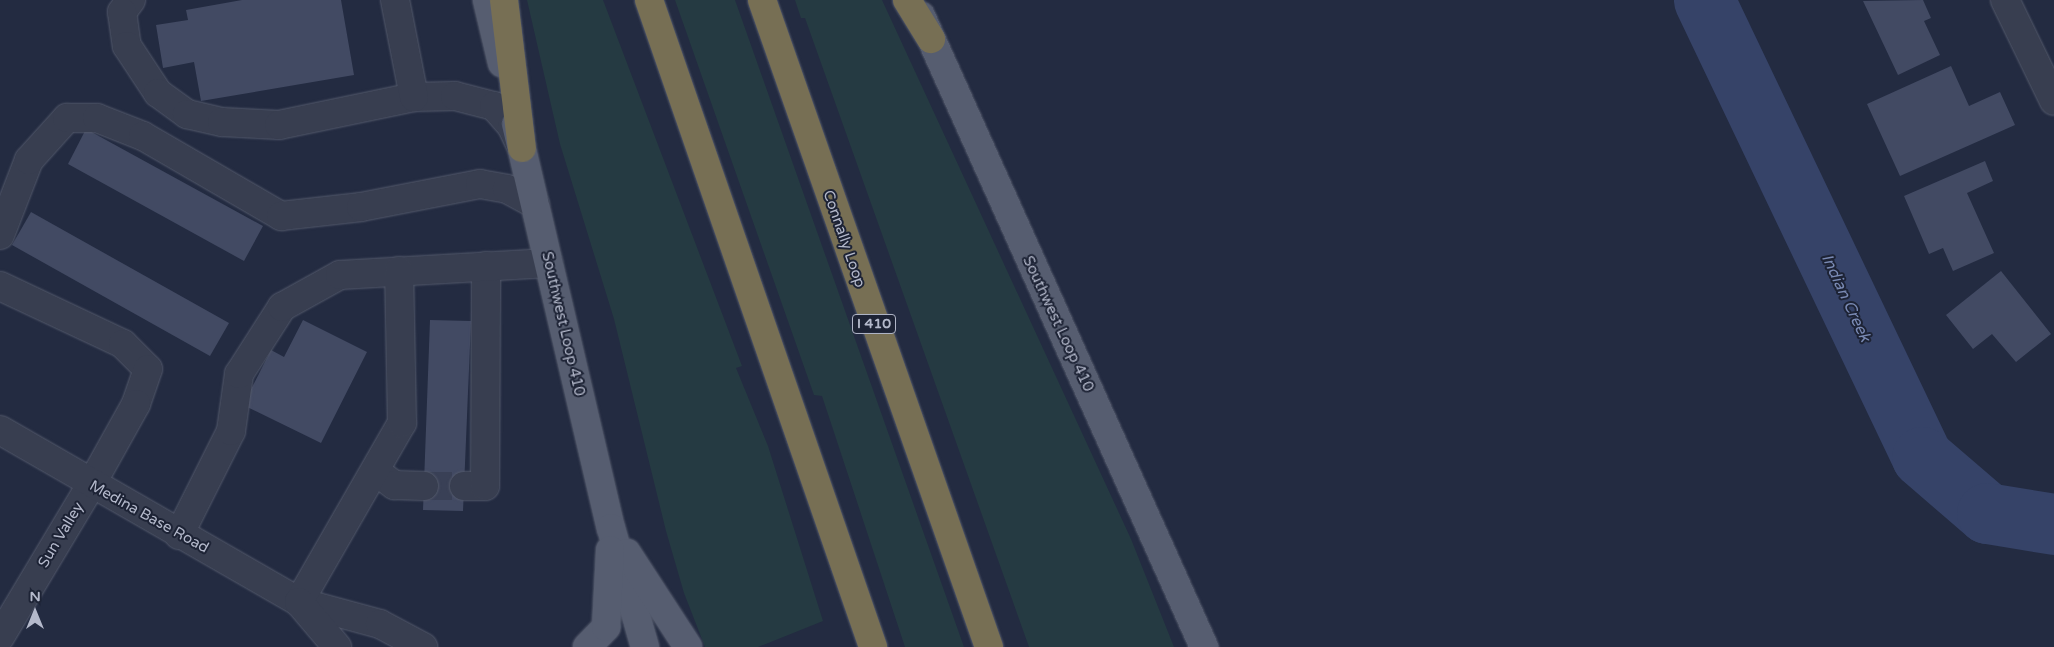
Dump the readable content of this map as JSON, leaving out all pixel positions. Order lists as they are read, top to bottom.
{
  "streets": {
    "highway": ["Connally Loop", "I 410"],
    "main road": ["Southwest Loop 410"],
    "street": ["Medina Base Road", "Sun Valley"]
  },
  "crossings": [
    ["Medina Base Road", "Sun Valley"]
  ],
  "water": ["Indian Creek"],
  "north": "top"
}
